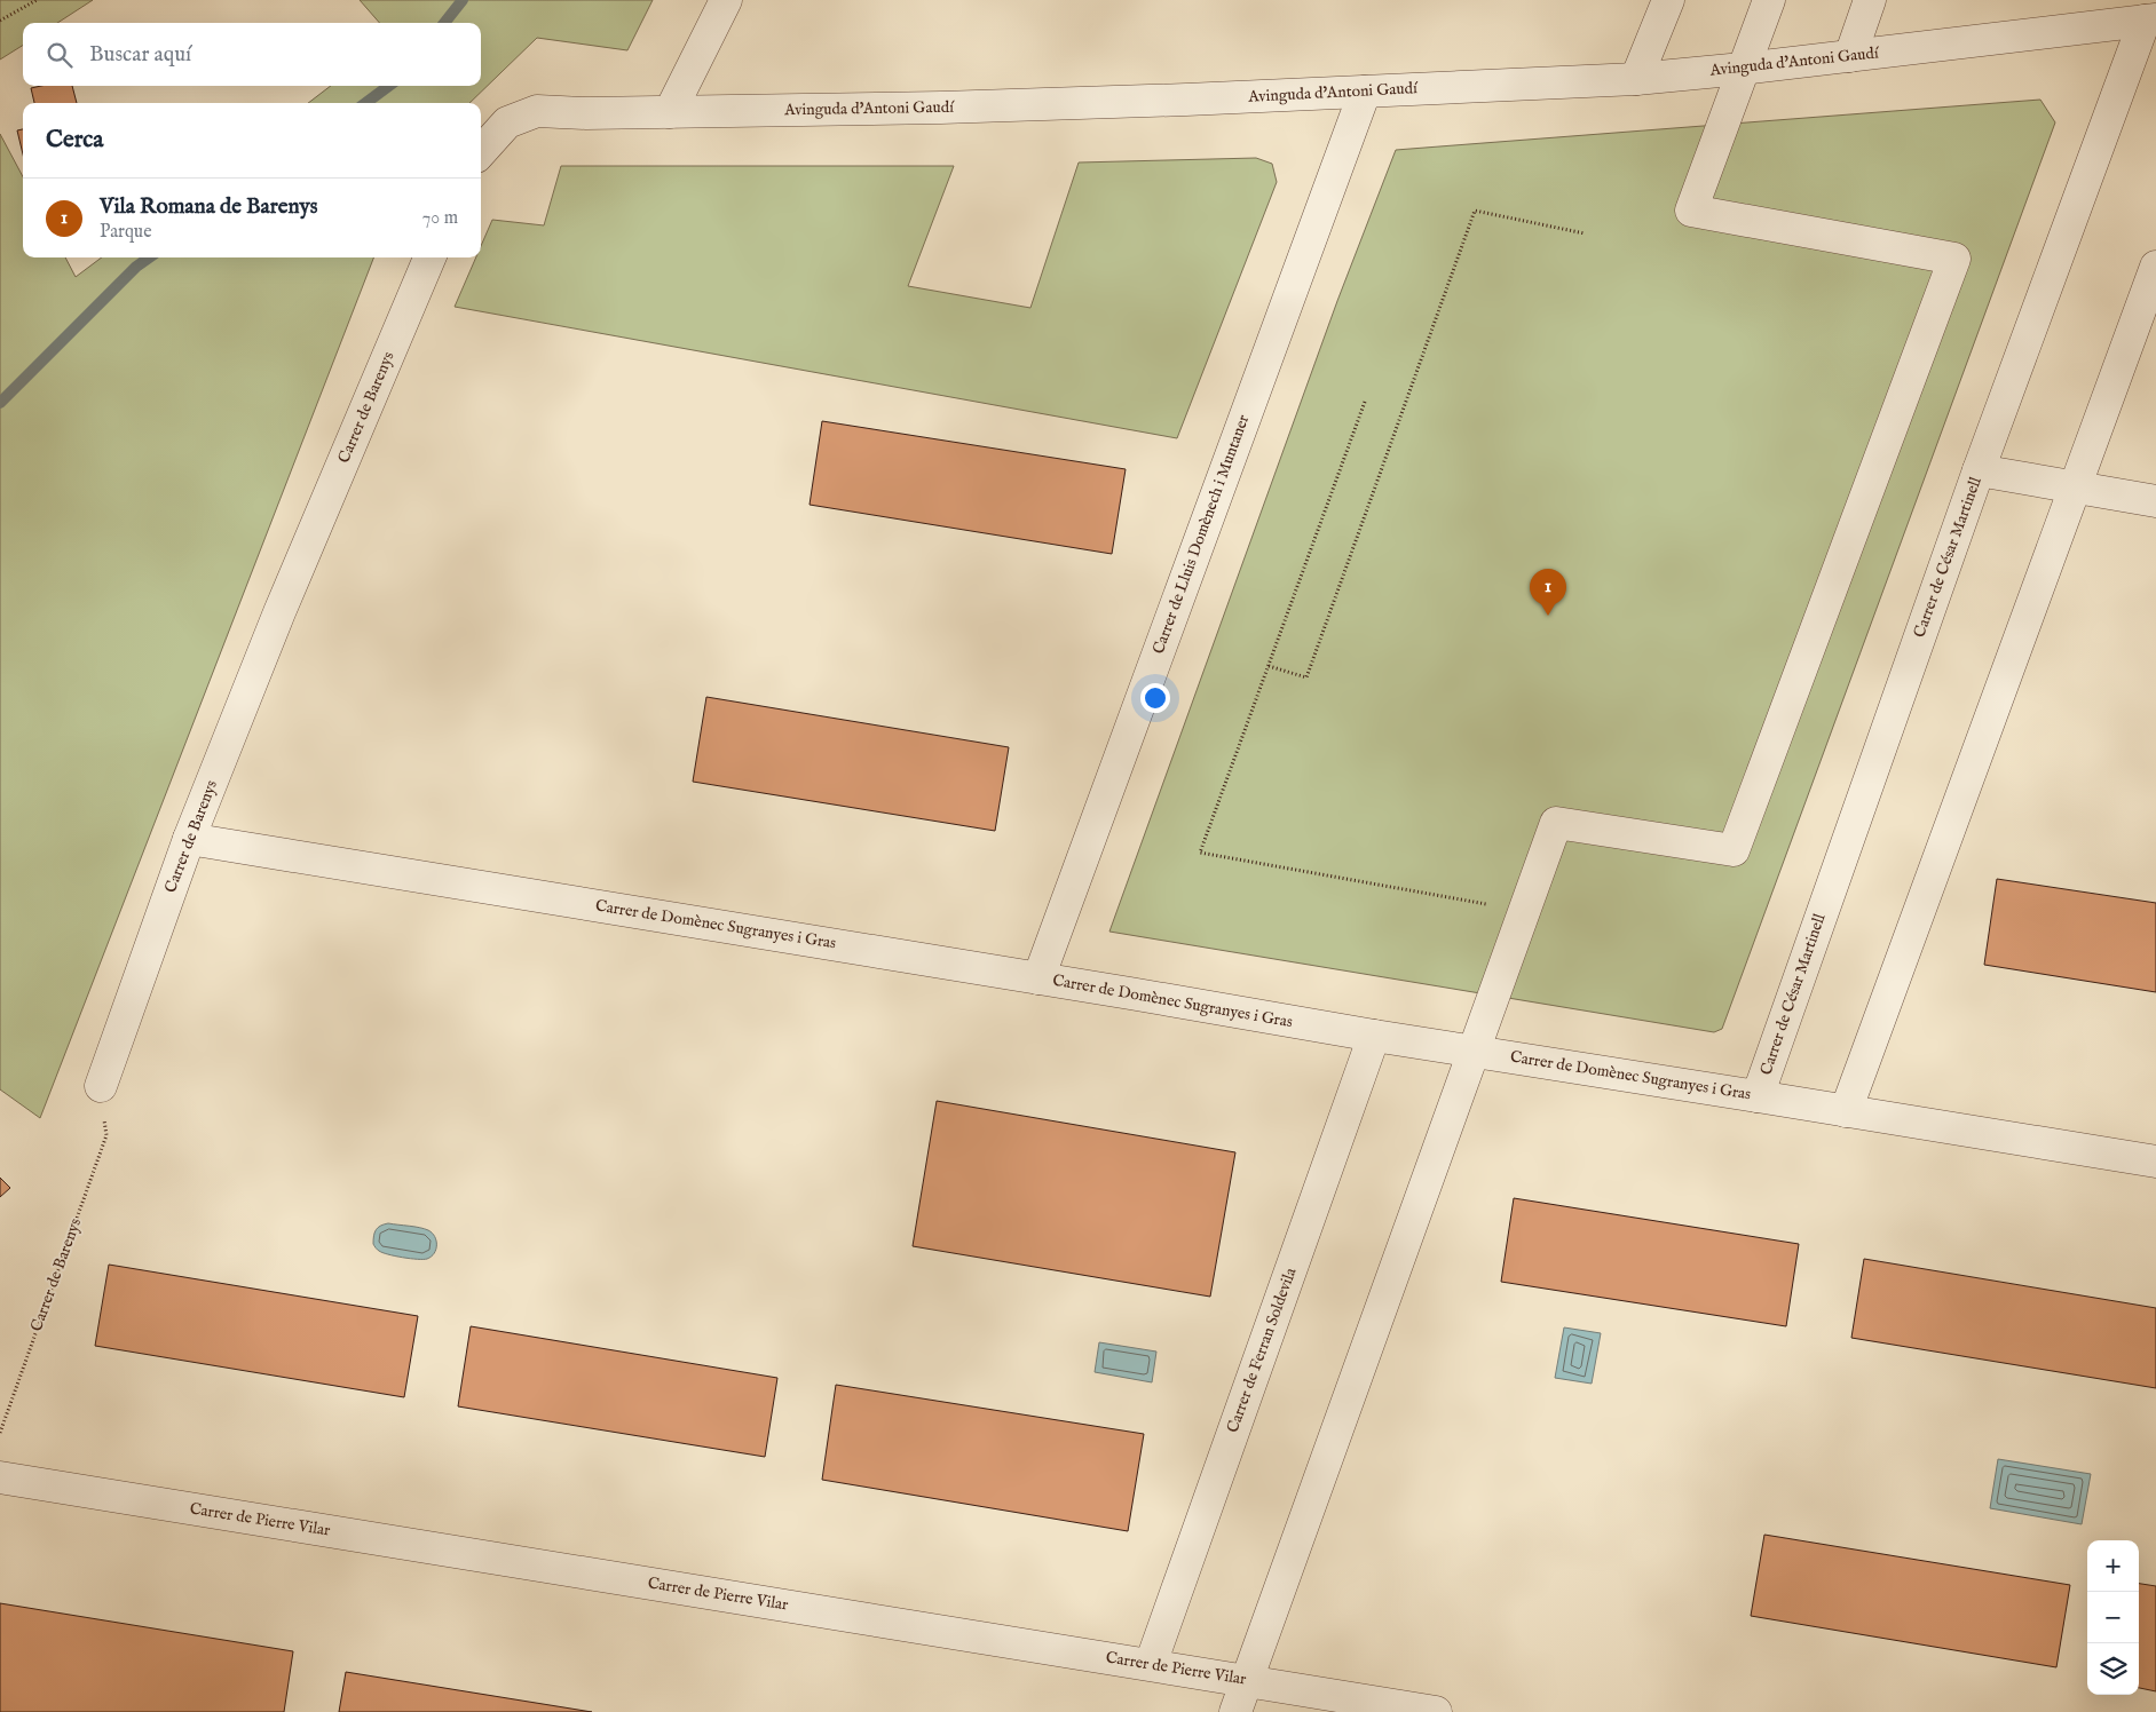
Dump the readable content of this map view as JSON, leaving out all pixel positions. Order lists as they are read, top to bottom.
{
  "streets": {
    "street": [
      "Avinguda d'Antoni Gaudí",
      "Carrer de Barenys",
      "Carrer de Lluis Domènech i Muntaner",
      "Carrer de César Martinell",
      "Carrer de Domènec Sugranyes i Gras",
      "Carrer de Ferran Soldevila",
      "Carrer de Pierre Vilar"
    ]
  },
  "crossings": [
    ["Avinguda d'Antoni Gaudí", "Carrer de Lluis Domènech i Muntaner"],
    ["Avinguda d'Antoni Gaudí", "Carrer de César Martinell"],
    ["Carrer de Barenys", "Carrer de Domènec Sugranyes i Gras"],
    ["Carrer de Lluis Domènech i Muntaner", "Carrer de Domènec Sugranyes i Gras"],
    ["Carrer de César Martinell", "Carrer de Domènec Sugranyes i Gras"],
    ["Carrer de Domènec Sugranyes i Gras", "Carrer de Ferran Soldevila"],
    ["Carrer de Ferran Soldevila", "Carrer de Pierre Vilar"]
  ],
  "page": {
    "search": "Buscar aquí",
    "heading": "Cerca",
    "list": [
      {
        "mark": "1",
        "name": "Vila Romana de Barenys",
        "note": "Parque",
        "value": "70 m"
      }
    ],
    "pins": "1",
    "map_buttons": ["+", "−"]
  }
}
